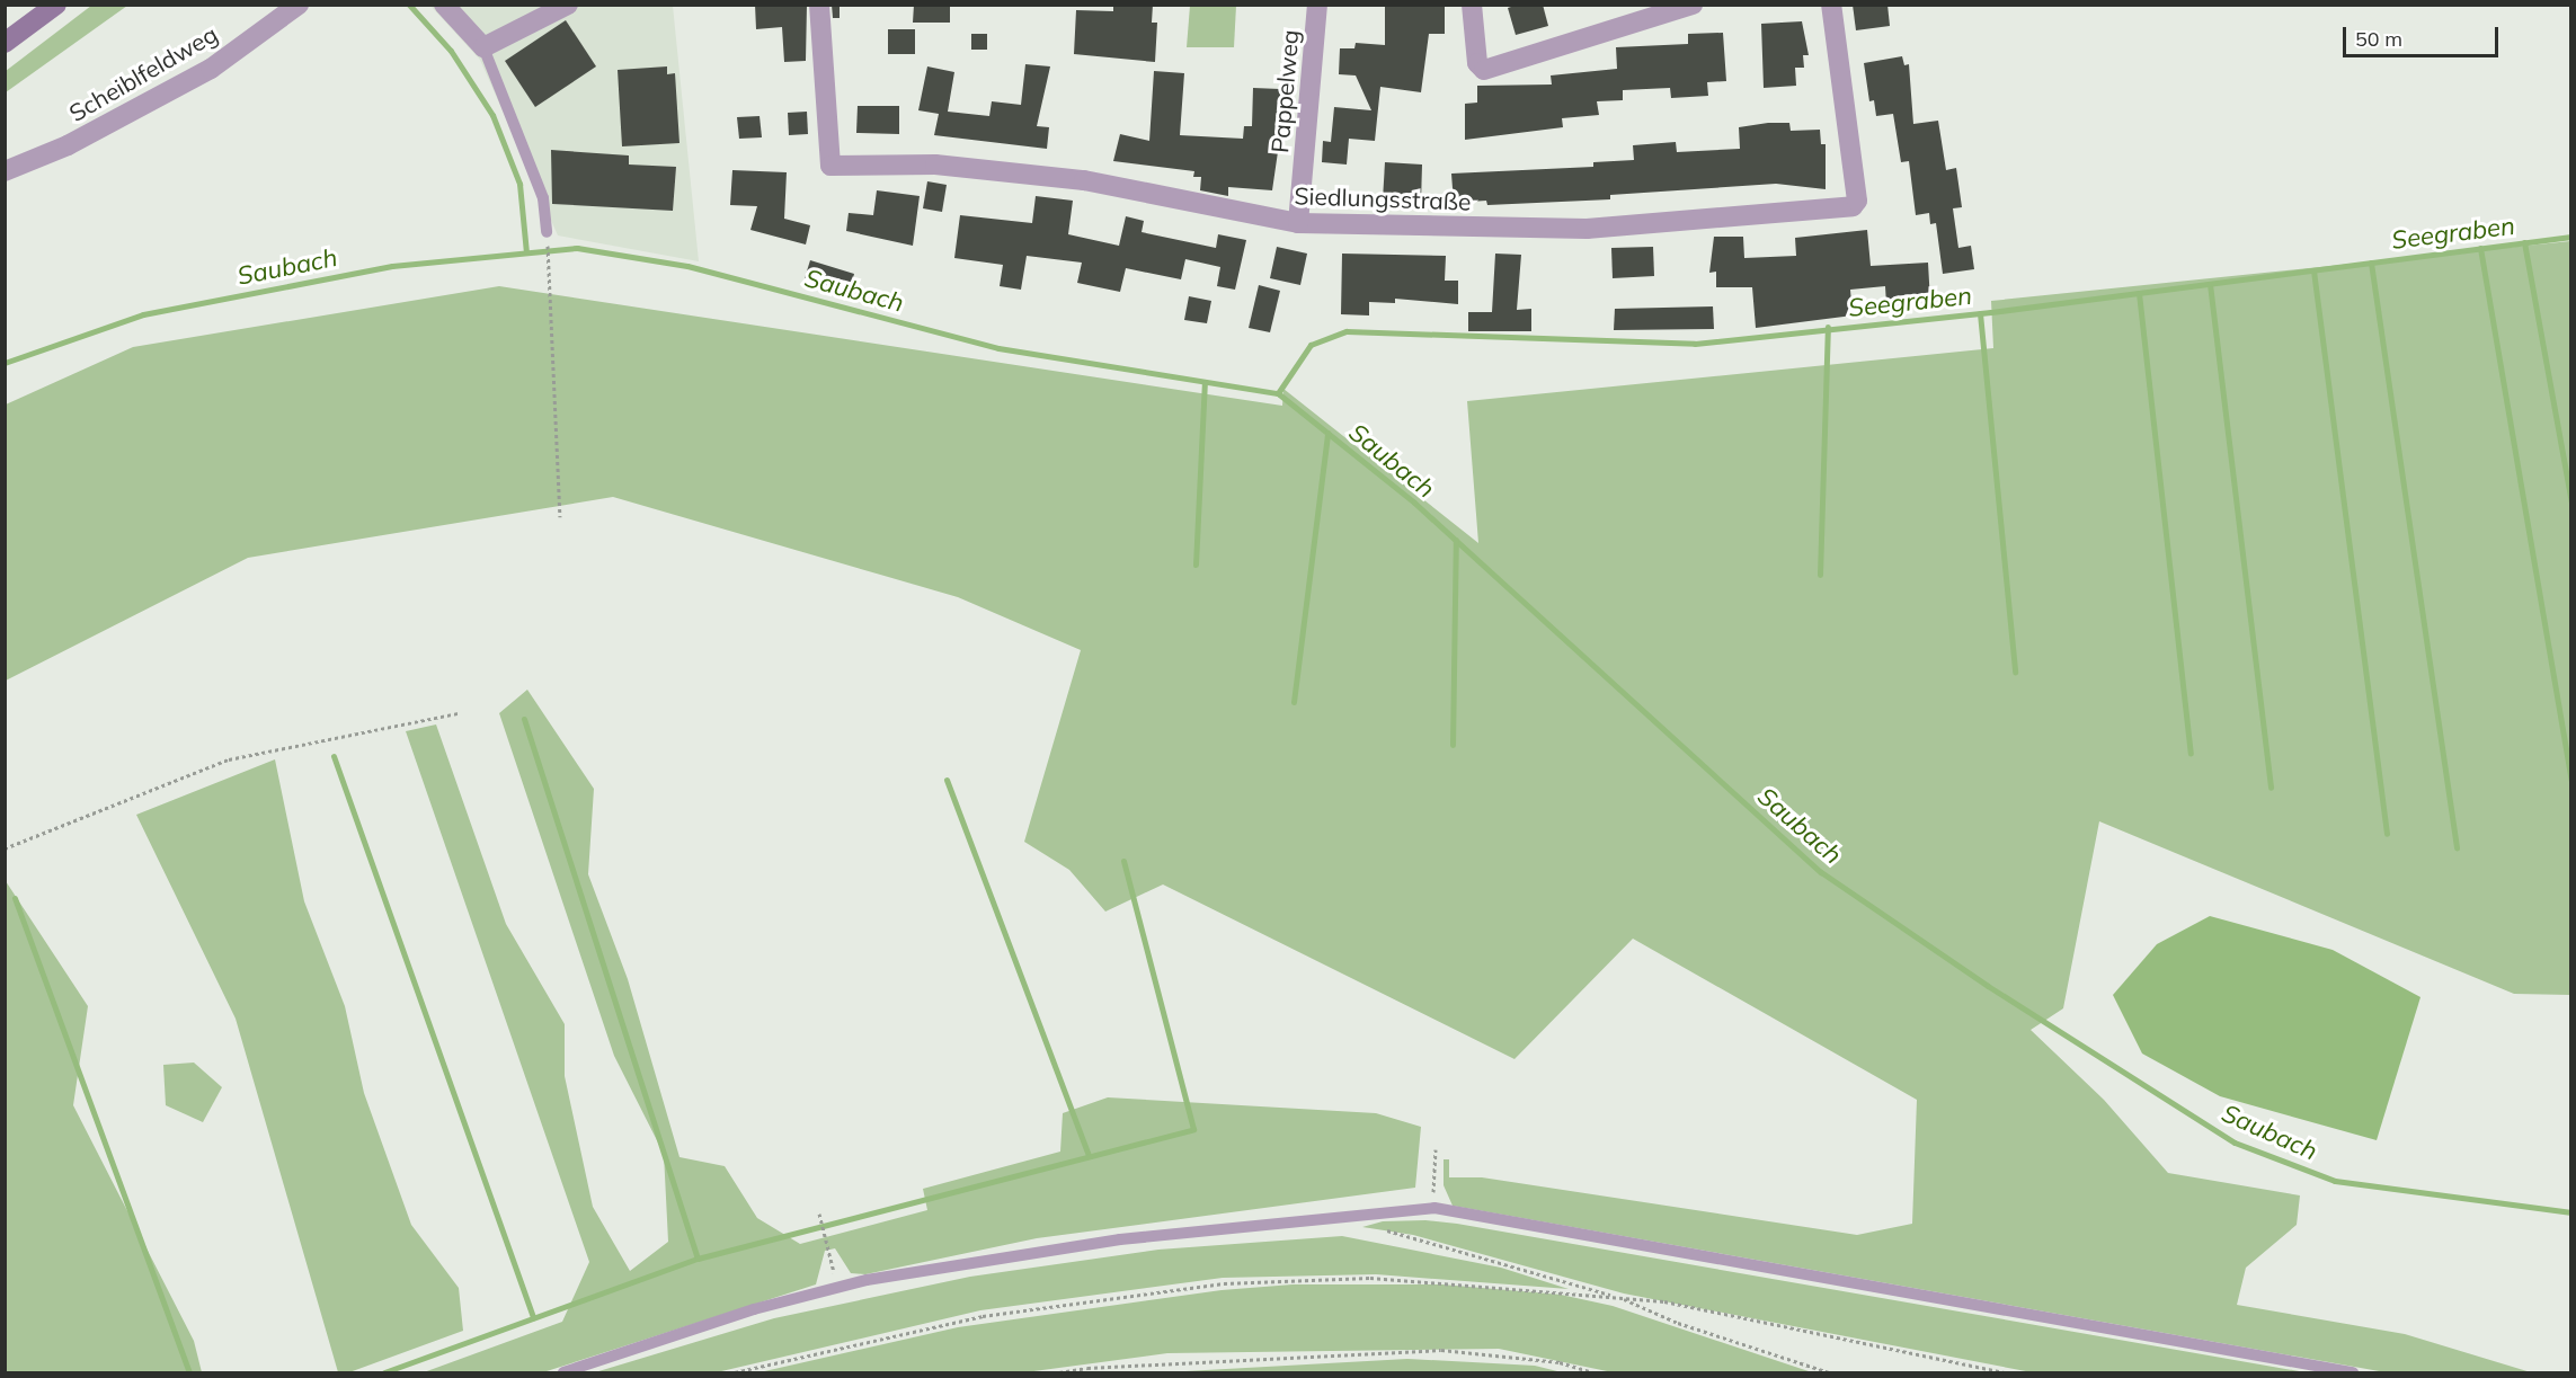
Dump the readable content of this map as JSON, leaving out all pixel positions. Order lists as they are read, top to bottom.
{
  "streets": {
    "street": ["Scheiblfeldweg", "Pappelweg", "Siedlungsstraße"]
  },
  "crossings": [
    ["Pappelweg", "Siedlungsstraße"]
  ],
  "water": ["Seegraben", "Saubach"],
  "scale_bar": "50 m"
}
